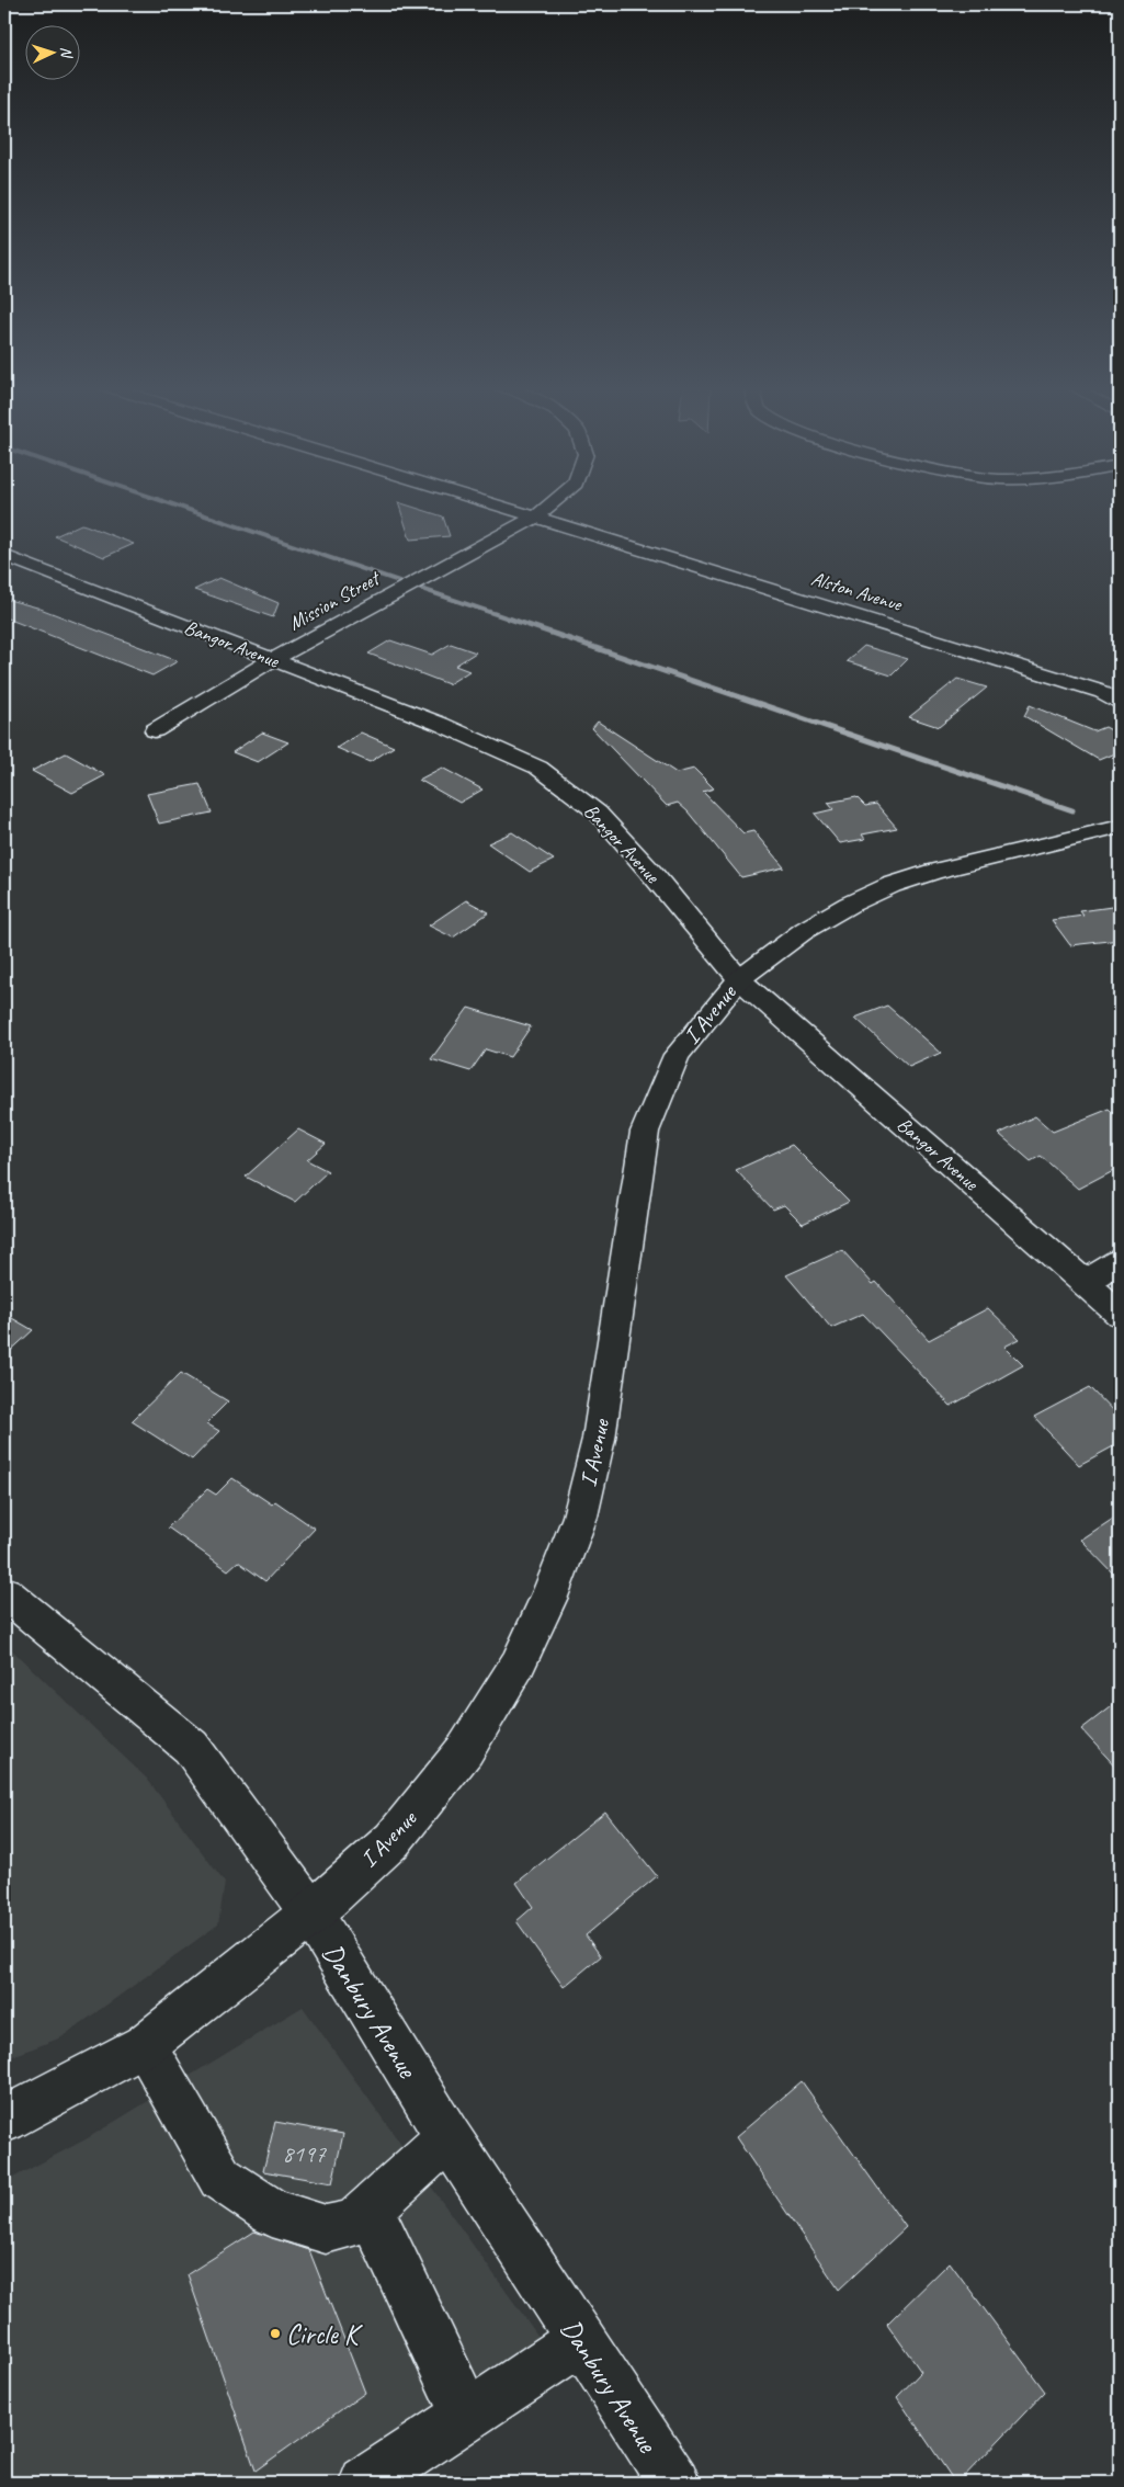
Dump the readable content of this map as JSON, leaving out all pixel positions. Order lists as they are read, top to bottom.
{
  "streets": {
    "street": [
      "Alston Avenue",
      "Mission Street",
      "Bangor Avenue",
      "I Avenue",
      "Danbury Avenue"
    ]
  },
  "crossings": [
    ["Alston Avenue", "Mission Street"],
    ["Mission Street", "Bangor Avenue"],
    ["Bangor Avenue", "I Avenue"],
    ["I Avenue", "Danbury Avenue"]
  ],
  "places": ["Circle K"],
  "house_numbers": ["8197"],
  "north": "right"
}
